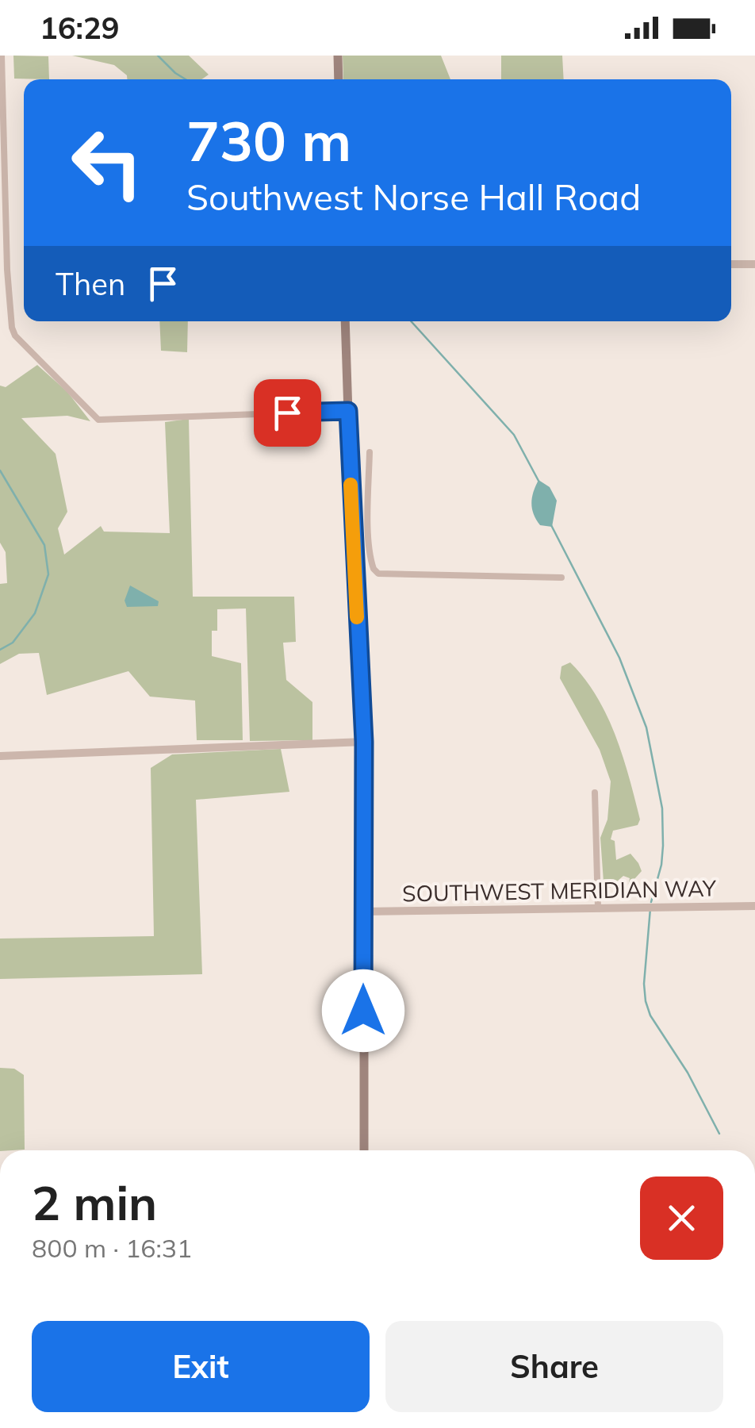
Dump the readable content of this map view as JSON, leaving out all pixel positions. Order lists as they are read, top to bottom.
{
  "streets": {
    "street": ["SOUTHWEST MERIDIAN WAY"]
  },
  "page": {
    "status": "16:29",
    "turn": ["730 m", "Southwest Norse Hall Road"],
    "then": "Then",
    "heading": ["2 min", "800 m · 16:31"],
    "buttons": ["Exit", "Share"]
  }
}
